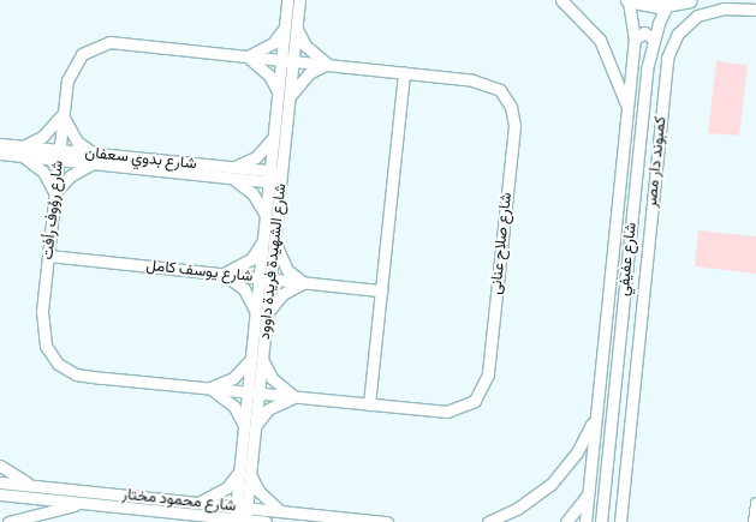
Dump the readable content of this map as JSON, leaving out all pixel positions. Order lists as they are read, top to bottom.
{
  "streets": {
    "street": [
      "شارع بدوي سعفان",
      "كمبوند دار مصر",
      "شارع رؤوف رأفت",
      "شارع صلاح عنانى",
      "شارع عفيفي",
      "شارع الشهيدة فريدة داوود",
      "شارع يوسف كامل",
      "شارع محمود مختار"
    ]
  },
  "crossings": [
    ["شارع بدوي سعفان", "شارع رؤوف رأفت"],
    ["شارع بدوي سعفان", "شارع الشهيدة فريدة داوود"],
    ["شارع رؤوف رأفت", "شارع صلاح عنانى"],
    ["شارع رؤوف رأفت", "شارع الشهيدة فريدة داوود"],
    ["شارع رؤوف رأفت", "شارع يوسف كامل"],
    ["شارع صلاح عنانى", "شارع الشهيدة فريدة داوود"],
    ["شارع صلاح عنانى", "شارع يوسف كامل"],
    ["شارع الشهيدة فريدة داوود", "شارع يوسف كامل"],
    ["شارع الشهيدة فريدة داوود", "شارع محمود مختار"]
  ]
}
